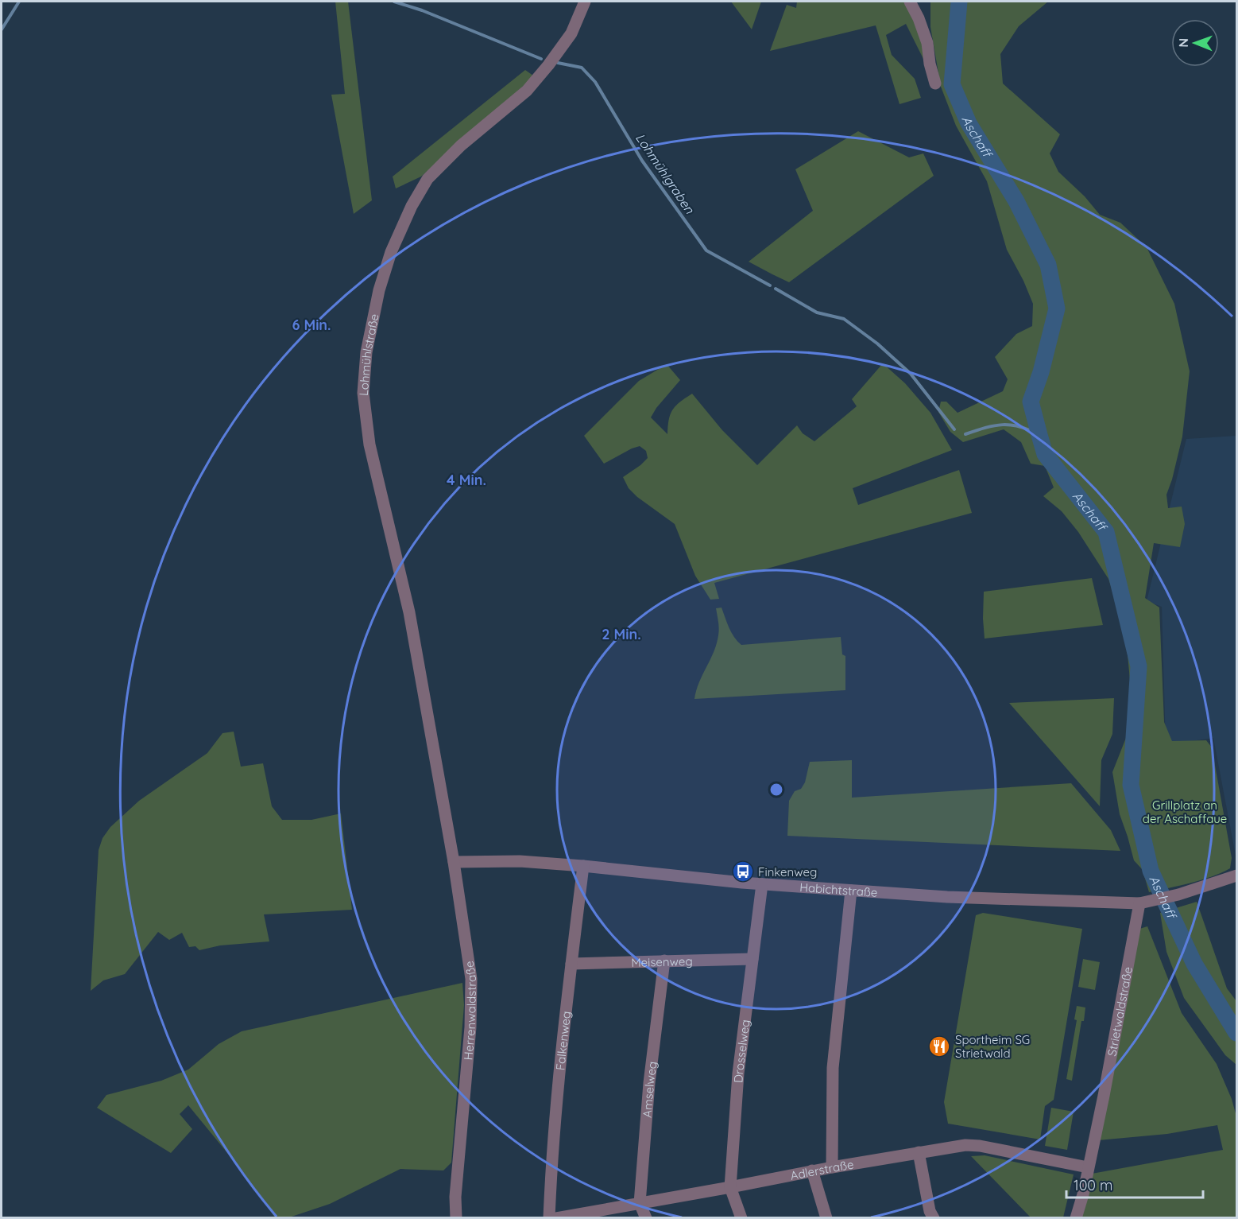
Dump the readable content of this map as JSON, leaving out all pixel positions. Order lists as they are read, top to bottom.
{
  "streets": {
    "street": [
      "Lohmühlstraße",
      "Habichtstraße",
      "Meisenweg",
      "Herrenwaldstraße",
      "Strietwaldstraße",
      "Falkenweg",
      "Drosselweg",
      "Amselweg",
      "Adlerstraße"
    ]
  },
  "crossings": [
    ["Lohmühlstraße", "Herrenwaldstraße"],
    ["Habichtstraße", "Herrenwaldstraße"],
    ["Habichtstraße", "Strietwaldstraße"],
    ["Habichtstraße", "Falkenweg"],
    ["Habichtstraße", "Drosselweg"],
    ["Meisenweg", "Falkenweg"],
    ["Meisenweg", "Drosselweg"],
    ["Meisenweg", "Amselweg"],
    ["Strietwaldstraße", "Adlerstraße"],
    ["Drosselweg", "Adlerstraße"],
    ["Amselweg", "Adlerstraße"]
  ],
  "water": ["Aschaff", "Lohmühlgraben"],
  "parks": ["Grillplatz an der Aschaffaue"],
  "places": {
    "bus stop": ["Finkenweg"],
    "restaurant": ["Sportheim SG Strietwald"]
  },
  "scale_bar": "100 m",
  "north": "left",
  "rings": ["6 Min.", "4 Min.", "2 Min."]
}
